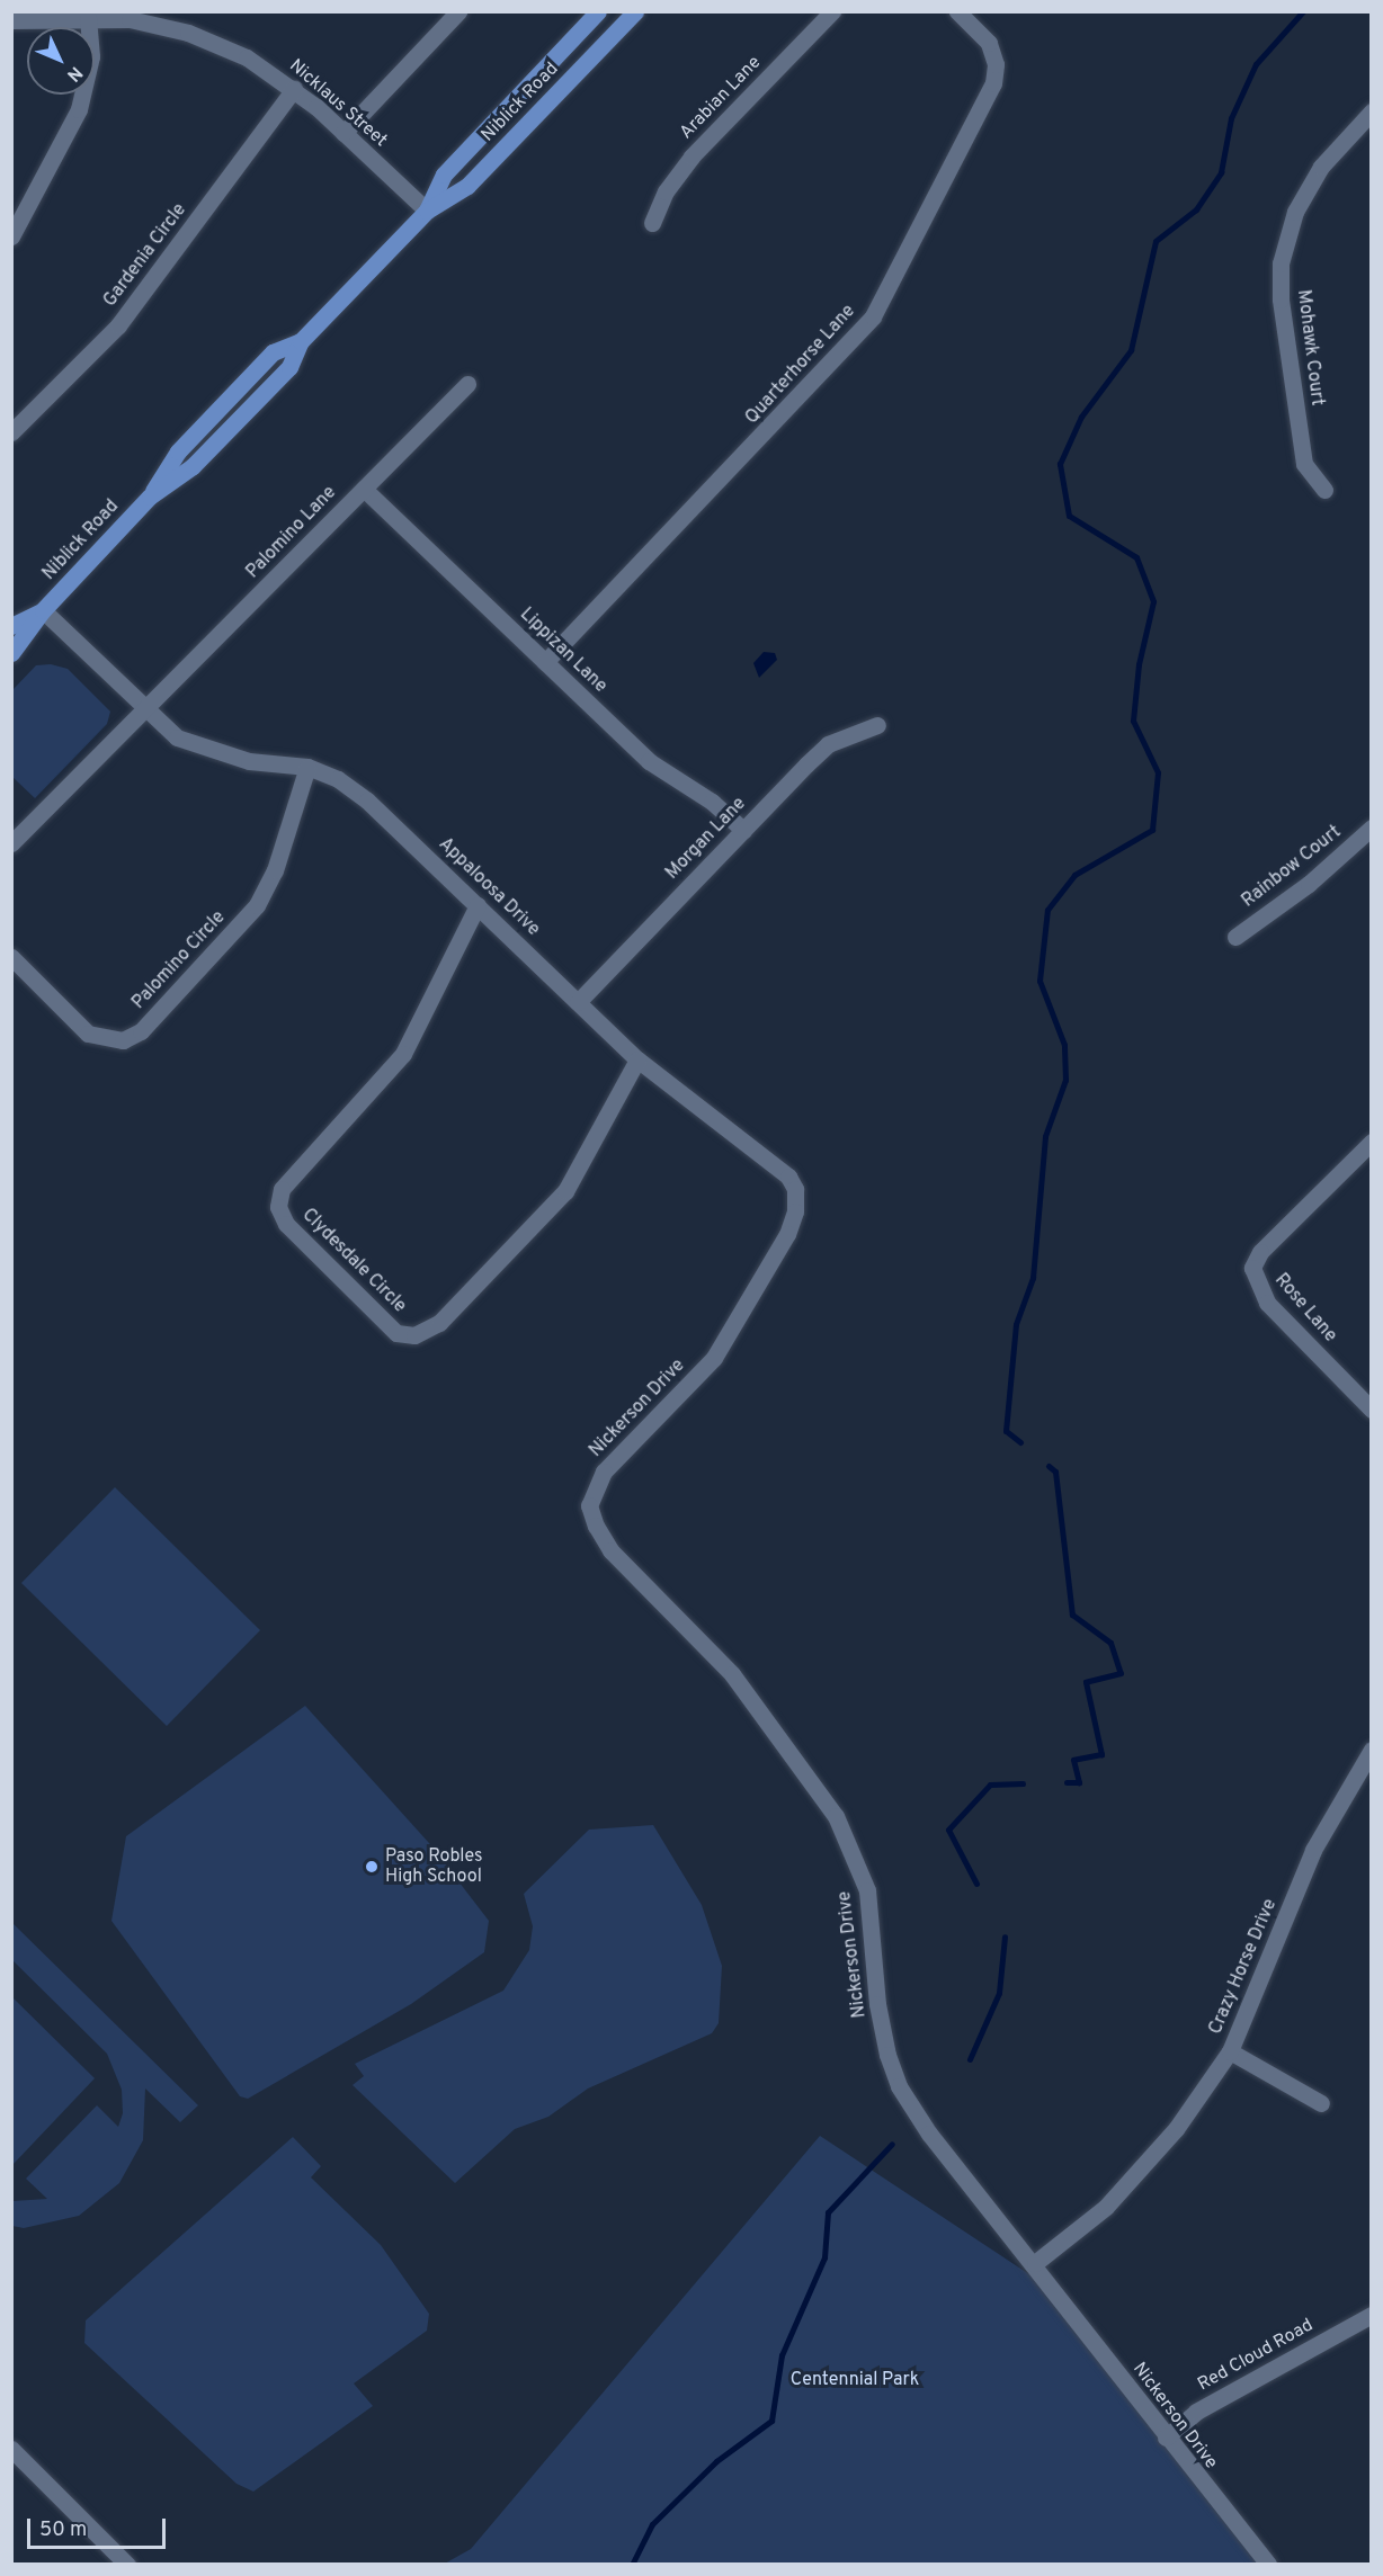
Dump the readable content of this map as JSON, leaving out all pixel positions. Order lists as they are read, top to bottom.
{
  "streets": {
    "main road": ["Niblick Road"],
    "street": [
      "Arabian Lane",
      "Nicklaus Street",
      "Gardenia Circle",
      "Mohawk Court",
      "Quarterhorse Lane",
      "Palomino Lane",
      "Lippizan Lane",
      "Morgan Lane",
      "Rainbow Court",
      "Appaloosa Drive",
      "Palomino Circle",
      "Clydesdale Circle",
      "Rose Lane",
      "Nickerson Drive",
      "Crazy Horse Drive",
      "Red Cloud Road"
    ]
  },
  "crossings": [
    ["Niblick Road", "Nicklaus Street"],
    ["Niblick Road", "Appaloosa Drive"],
    ["Nicklaus Street", "Gardenia Circle"],
    ["Quarterhorse Lane", "Lippizan Lane"],
    ["Palomino Lane", "Lippizan Lane"],
    ["Palomino Lane", "Appaloosa Drive"],
    ["Lippizan Lane", "Morgan Lane"],
    ["Morgan Lane", "Appaloosa Drive"],
    ["Appaloosa Drive", "Palomino Circle"],
    ["Appaloosa Drive", "Clydesdale Circle"],
    ["Appaloosa Drive", "Nickerson Drive"],
    ["Nickerson Drive", "Crazy Horse Drive"],
    ["Nickerson Drive", "Red Cloud Road"]
  ],
  "parks": ["Centennial Park"],
  "places": ["Paso Robles High School"],
  "scale_bar": "50 m",
  "north": "bottom right"
}
